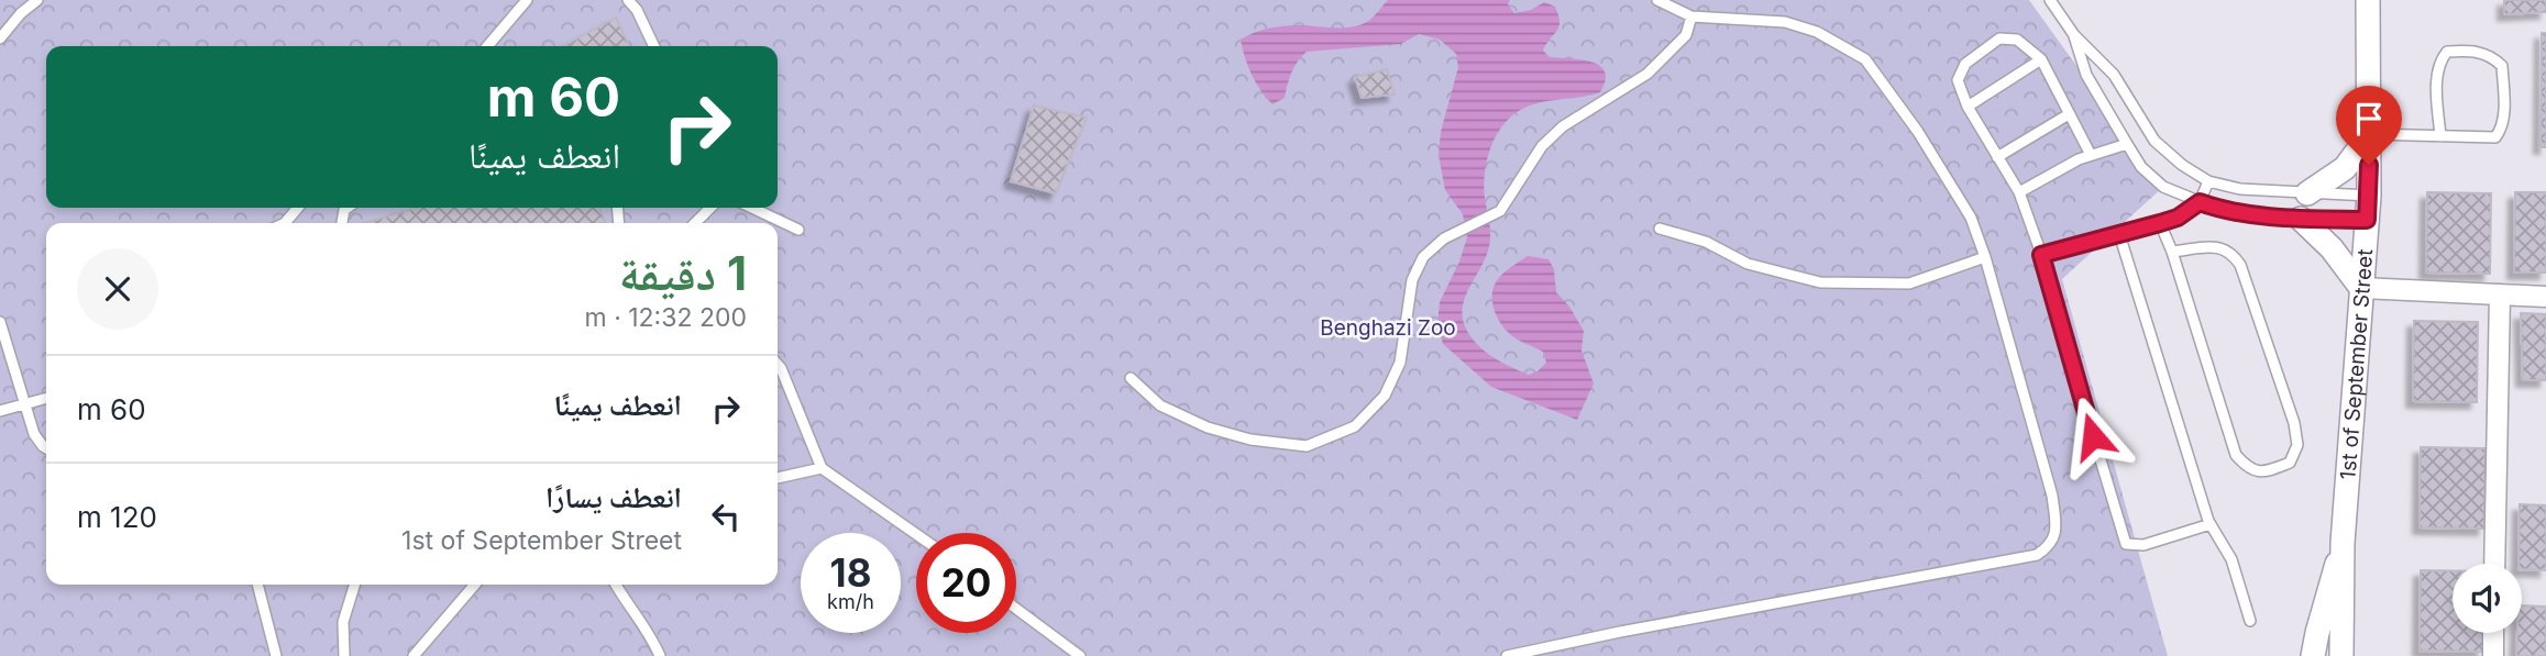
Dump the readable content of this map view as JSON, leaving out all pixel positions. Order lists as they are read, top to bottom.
{
  "streets": {
    "street": ["1st of September Street"]
  },
  "parks": ["Benghazi Zoo"],
  "page": {
    "turn": ["60 m", "انعطف يمينًا"],
    "heading": ["1 دقيقة", "200 m · 12:32"],
    "list": [
      {
        "name": "انعطف يمينًا",
        "value": "60 m"
      },
      {
        "name": "انعطف يسارًا",
        "note": "1st of September Street",
        "value": "120 m"
      }
    ],
    "speed": "18 km/h",
    "limit": "20"
  }
}
